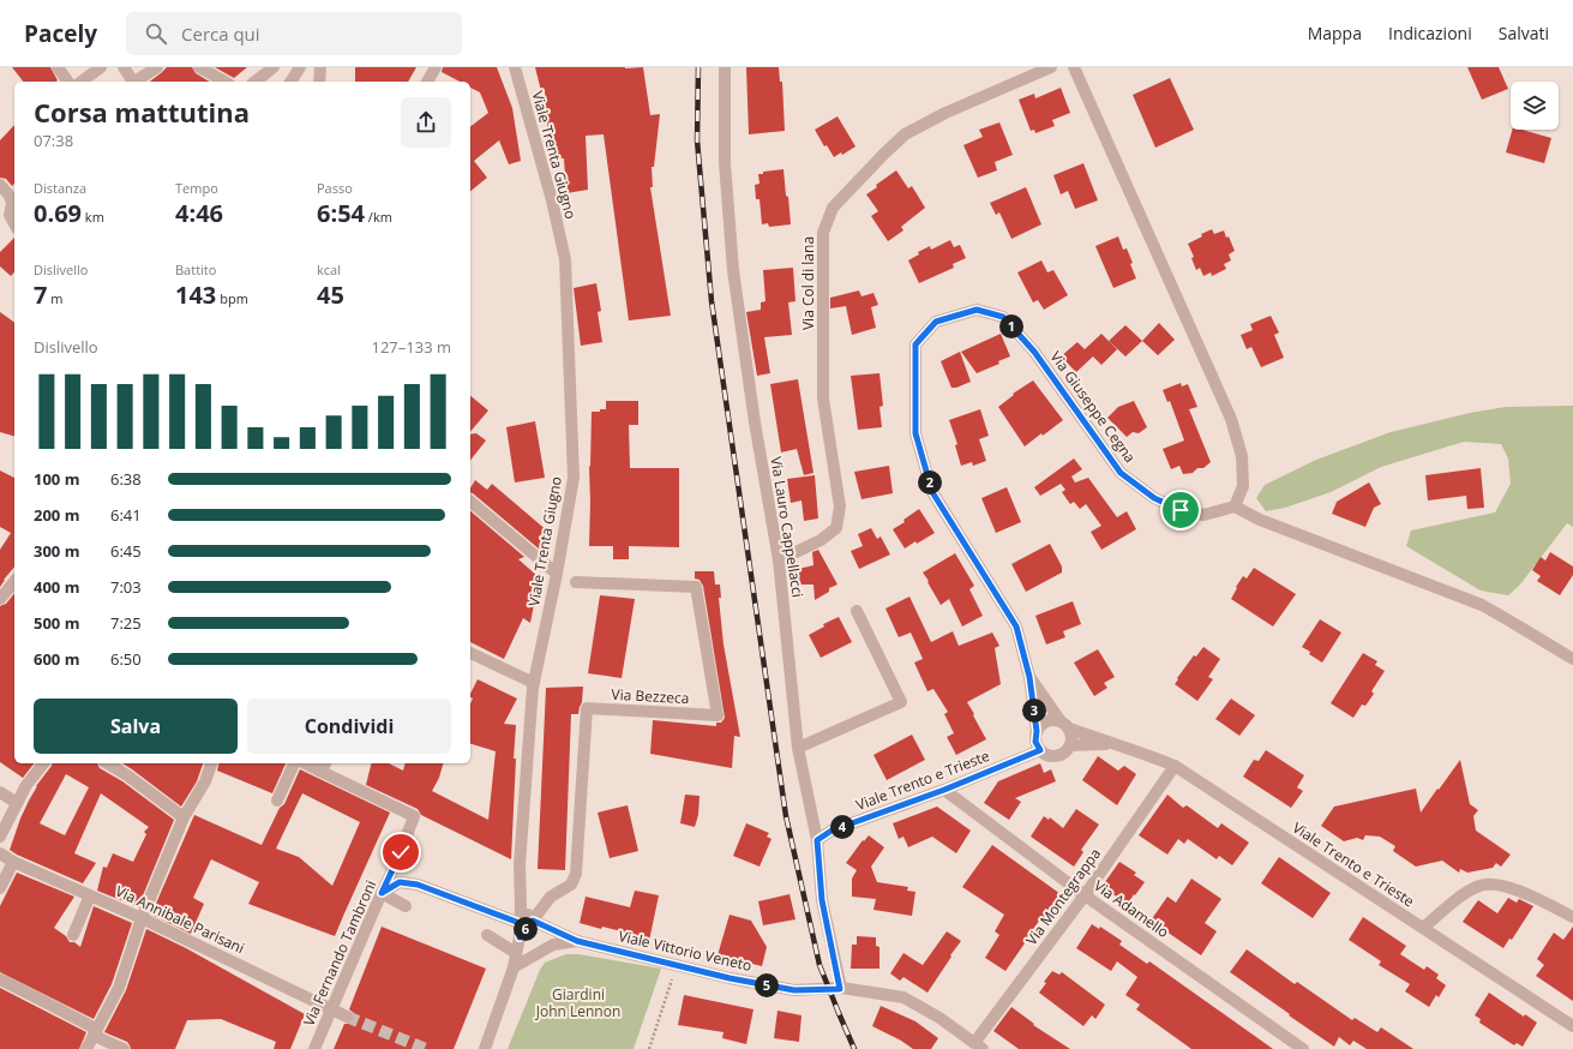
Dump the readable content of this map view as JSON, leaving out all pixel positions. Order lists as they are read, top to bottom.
{
  "streets": {
    "street": [
      "Viale Trenta Giugno",
      "Via Col di lana",
      "Via Giuseppe Cegna",
      "Via Lauro Cappellacci",
      "Via Bezzeca",
      "Viale Trento e Trieste",
      "Via Montegrappa",
      "Via Adamello",
      "Via Annibale Parisani",
      "Viale Vittorio Veneto",
      "Via Fernando Tambroni"
    ]
  },
  "crossings": [
    ["Viale Trenta Giugno", "Via Bezzeca"],
    ["Viale Trenta Giugno", "Viale Vittorio Veneto"],
    ["Via Col di lana", "Via Lauro Cappellacci"],
    ["Via Giuseppe Cegna", "Viale Trento e Trieste"],
    ["Via Lauro Cappellacci", "Viale Trento e Trieste"],
    ["Via Lauro Cappellacci", "Viale Vittorio Veneto"],
    ["Via Bezzeca", "Viale Vittorio Veneto"],
    ["Viale Trento e Trieste", "Via Montegrappa"],
    ["Viale Trento e Trieste", "Via Adamello"],
    ["Via Montegrappa", "Via Adamello"],
    ["Via Montegrappa", "Viale Vittorio Veneto"],
    ["Via Annibale Parisani", "Via Fernando Tambroni"]
  ],
  "parks": ["Giardini John Lennon"],
  "page": {
    "header": "Pacely",
    "search": "Cerca qui",
    "nav": ["Mappa", "Indicazioni", "Salvati"],
    "heading": ["Corsa mattutina", "07:38"],
    "stats": [
      ["Distanza", "0.69 km"],
      ["Tempo", "4:46"],
      ["Passo", "6:54 /km"],
      ["Dislivello", "7 m"],
      ["Battito", "143 bpm"],
      ["kcal", "45"]
    ],
    "pins": [
      "1",
      "2",
      "3",
      "4",
      "6",
      "5"
    ],
    "chart": ["Dislivello", "127–133 m"],
    "list": [
      {
        "name": "100 m",
        "note": "6:38"
      },
      {
        "name": "200 m",
        "note": "6:41"
      },
      {
        "name": "300 m",
        "note": "6:45"
      },
      {
        "name": "400 m",
        "note": "7:03"
      },
      {
        "name": "500 m",
        "note": "7:25"
      },
      {
        "name": "600 m",
        "note": "6:50"
      }
    ],
    "buttons": ["Salva", "Condividi"]
  }
}
